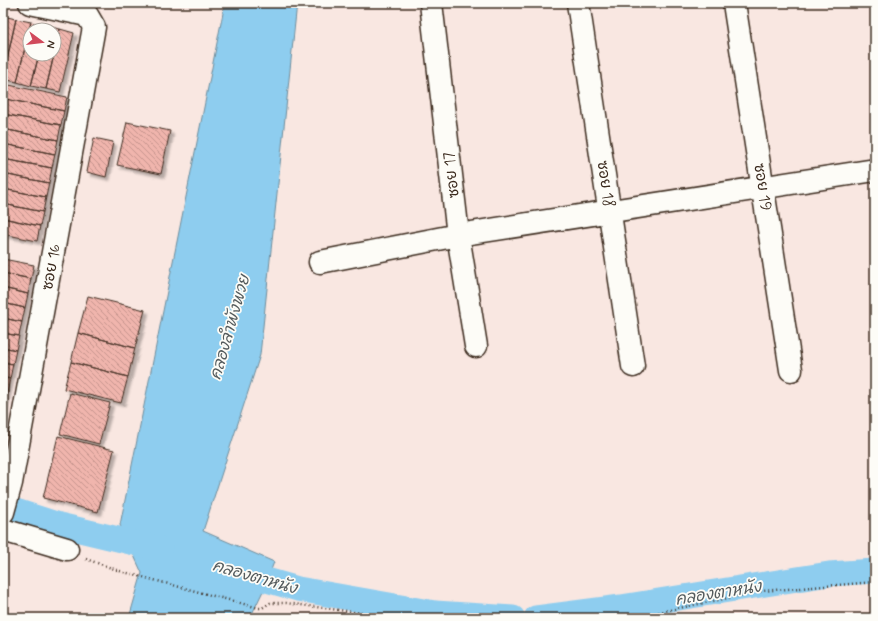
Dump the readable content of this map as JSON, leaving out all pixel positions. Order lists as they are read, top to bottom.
{
  "streets": {
    "street": [
      "ซอย 17",
      "ซอย 18",
      "ซอย 19",
      "ซอย 16"
    ]
  },
  "water": ["คลองลำพังพวย", "คลองตาหนัง"],
  "north": "right"
}
